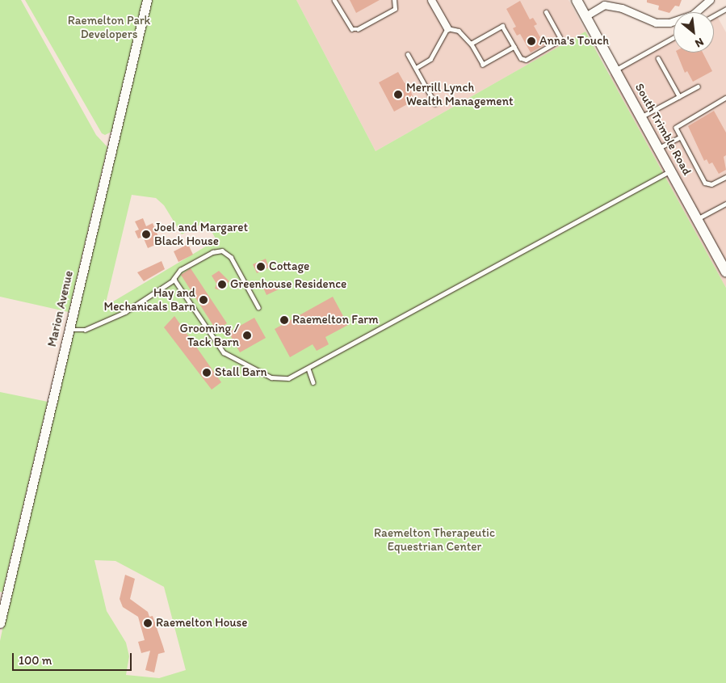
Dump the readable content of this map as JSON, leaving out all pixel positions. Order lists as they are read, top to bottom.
{
  "streets": {
    "main road": ["South Trimble Road"],
    "street": ["Marion Avenue"]
  },
  "parks": ["Raemelton Park Developers", "Raemelton Therapeutic Equestrian Center"],
  "places": [
    "Anna's Touch",
    "Merrill Lynch Wealth Management",
    "Joel and Margaret Black House",
    "Cottage",
    "Greenhouse Residence",
    "Hay and Mechanicals Barn",
    "Raemelton Farm",
    "Grooming / Tack Barn",
    "Stall Barn",
    "Raemelton House"
  ],
  "scale_bar": "100 m",
  "north": "bottom right"
}
